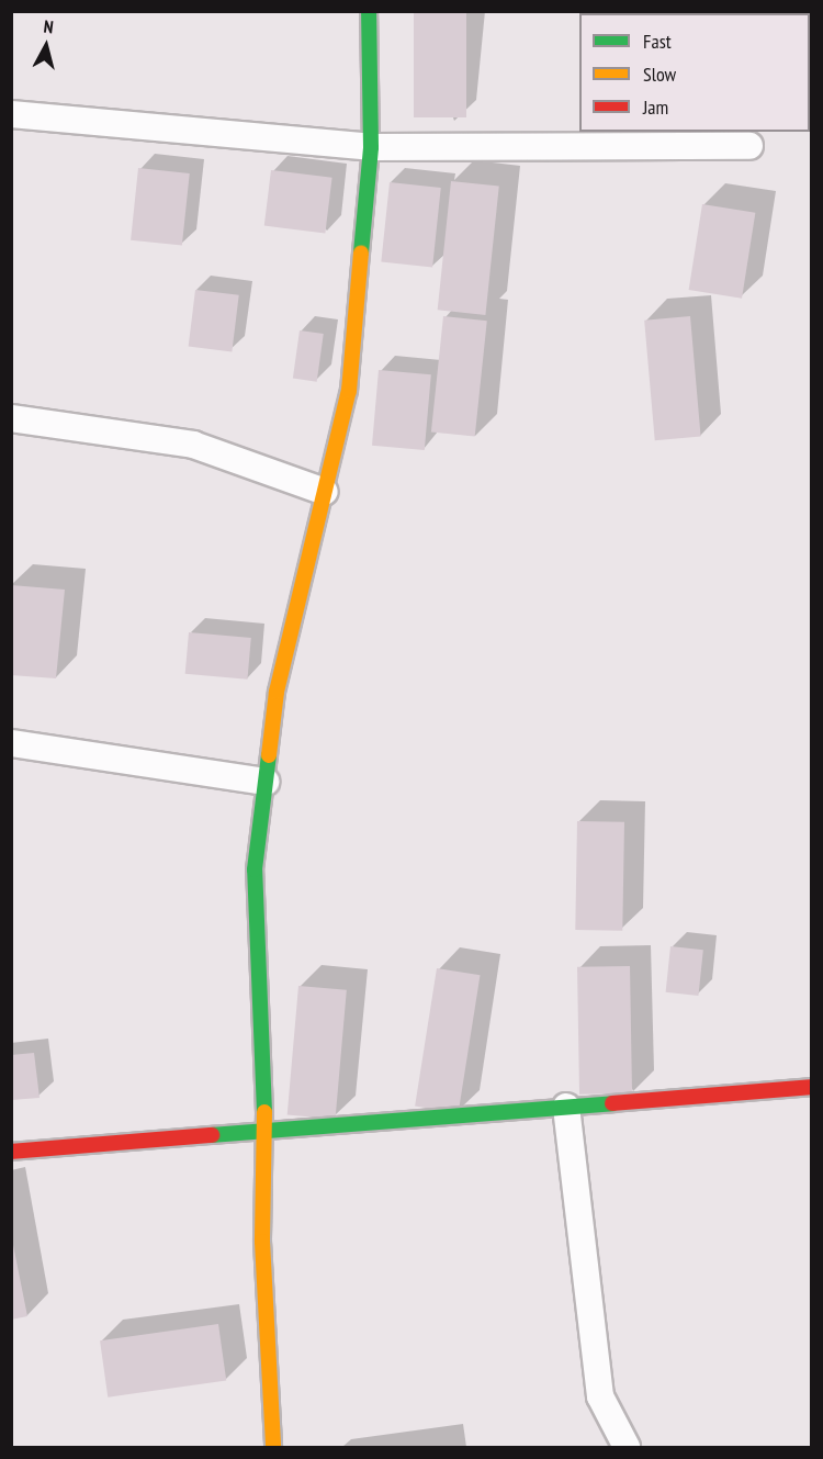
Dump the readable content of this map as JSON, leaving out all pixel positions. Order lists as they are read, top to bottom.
{
  "legend": ["Fast", "Slow", "Jam"],
  "north": "top"
}
